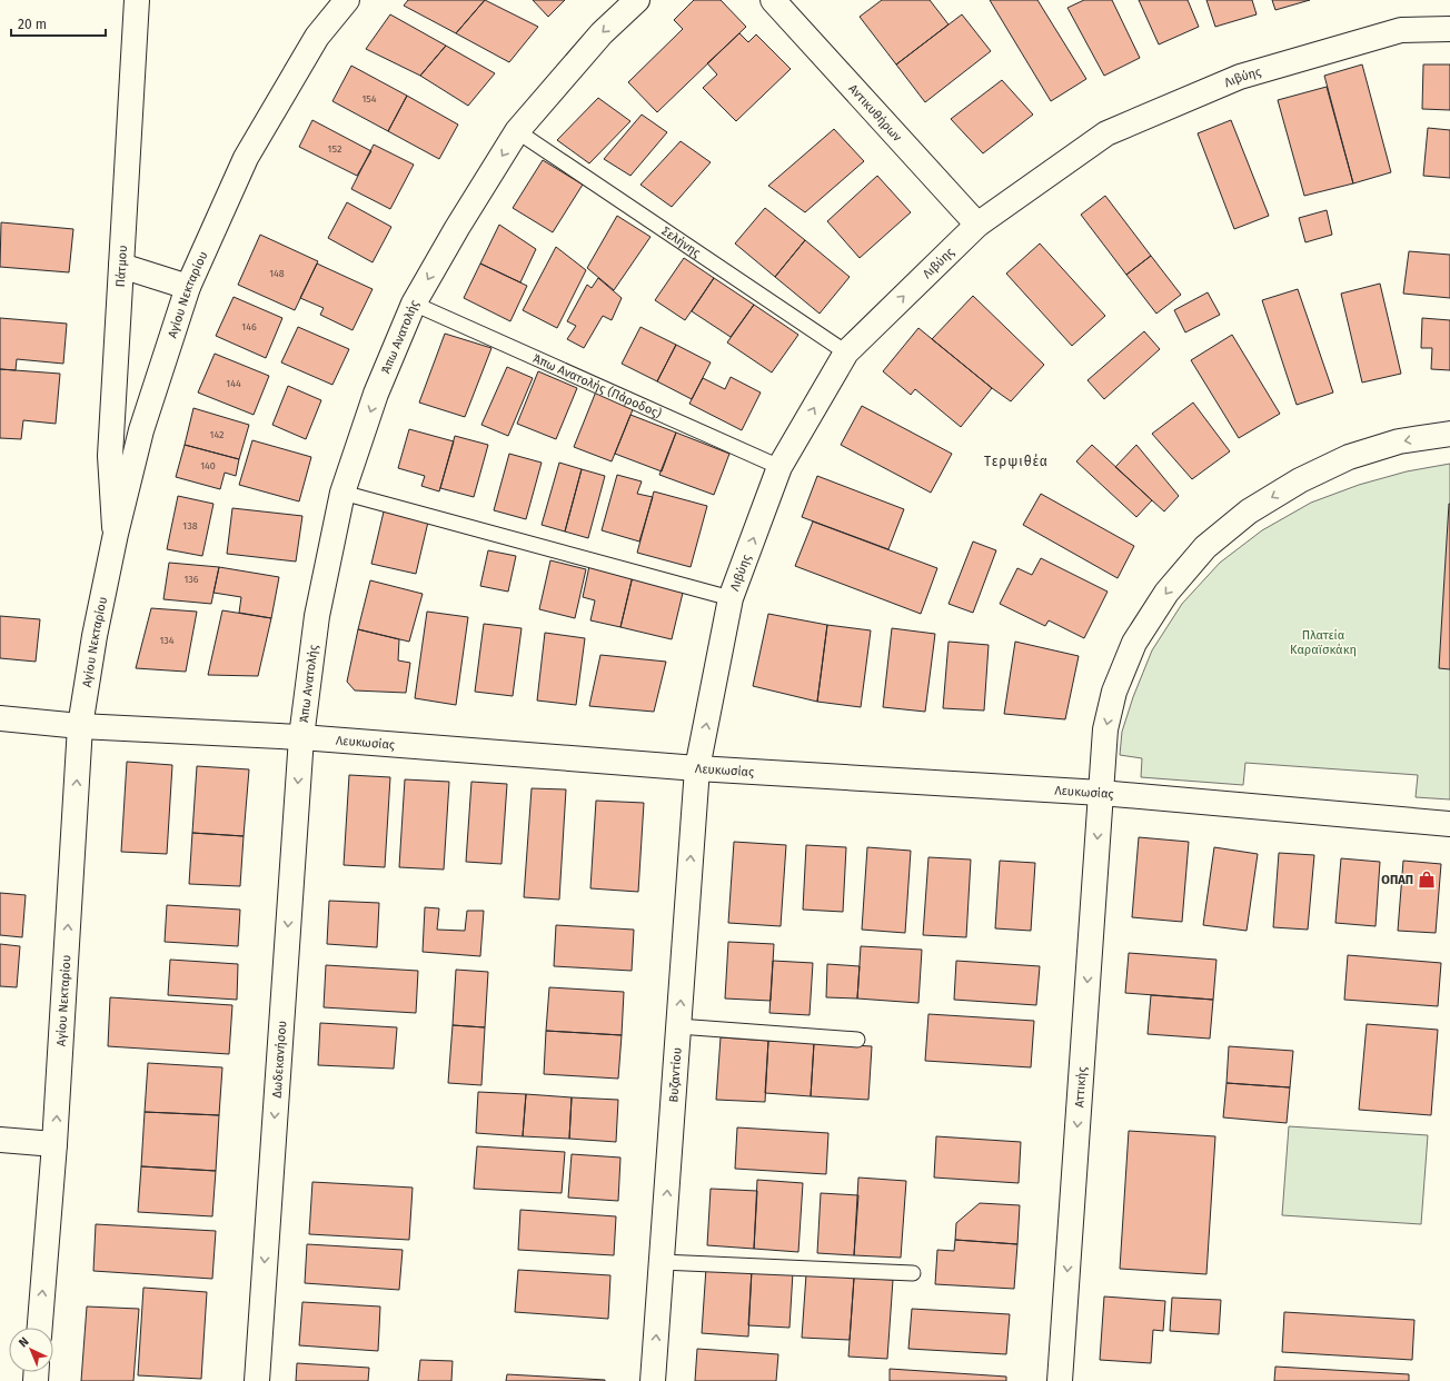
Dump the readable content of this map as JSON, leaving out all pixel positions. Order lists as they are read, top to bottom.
{
  "streets": {
    "street": [
      "Λιβύης",
      "Αντικυθήρων",
      "Πάτμου",
      "Αγίου Νεκταρίου",
      "Άπω Ανατολής",
      "Λευκωσίας",
      "Δωδεκανήσου",
      "Βυζαντίου",
      "Αττικής"
    ],
    "lane": ["Σελήνης", "Άπω Ανατολής (Πάροδος)"]
  },
  "crossings": [
    ["Λιβύης", "Αντικυθήρων"],
    ["Λιβύης", "Σελήνης"],
    ["Λιβύης", "Άπω Ανατολής (Πάροδος)"],
    ["Λιβύης", "Λευκωσίας"],
    ["Λιβύης", "Βυζαντίου"],
    ["Σελήνης", "Άπω Ανατολής"],
    ["Πάτμου", "Αγίου Νεκταρίου"],
    ["Αγίου Νεκταρίου", "Λευκωσίας"],
    ["Άπω Ανατολής", "Άπω Ανατολής (Πάροδος)"],
    ["Άπω Ανατολής", "Λευκωσίας"],
    ["Άπω Ανατολής", "Δωδεκανήσου"],
    ["Λευκωσίας", "Δωδεκανήσου"],
    ["Λευκωσίας", "Βυζαντίου"],
    ["Λευκωσίας", "Αττικής"]
  ],
  "one_way": [
    "Λιβύης",
    "Αγίου Νεκταρίου",
    "Άπω Ανατολής",
    "Δωδεκανήσου",
    "Βυζαντίου",
    "Αττικής"
  ],
  "districts": ["Τερψιθέα"],
  "parks": ["Πλατεία Καραϊσκάκη"],
  "places": {
    "shop": ["ΟΠΑΠ"]
  },
  "house_numbers": [
    "154",
    "152",
    "148",
    "146",
    "144",
    "142",
    "140",
    "138",
    "136",
    "134"
  ],
  "scale_bar": "20 m",
  "north": "top left"
}
